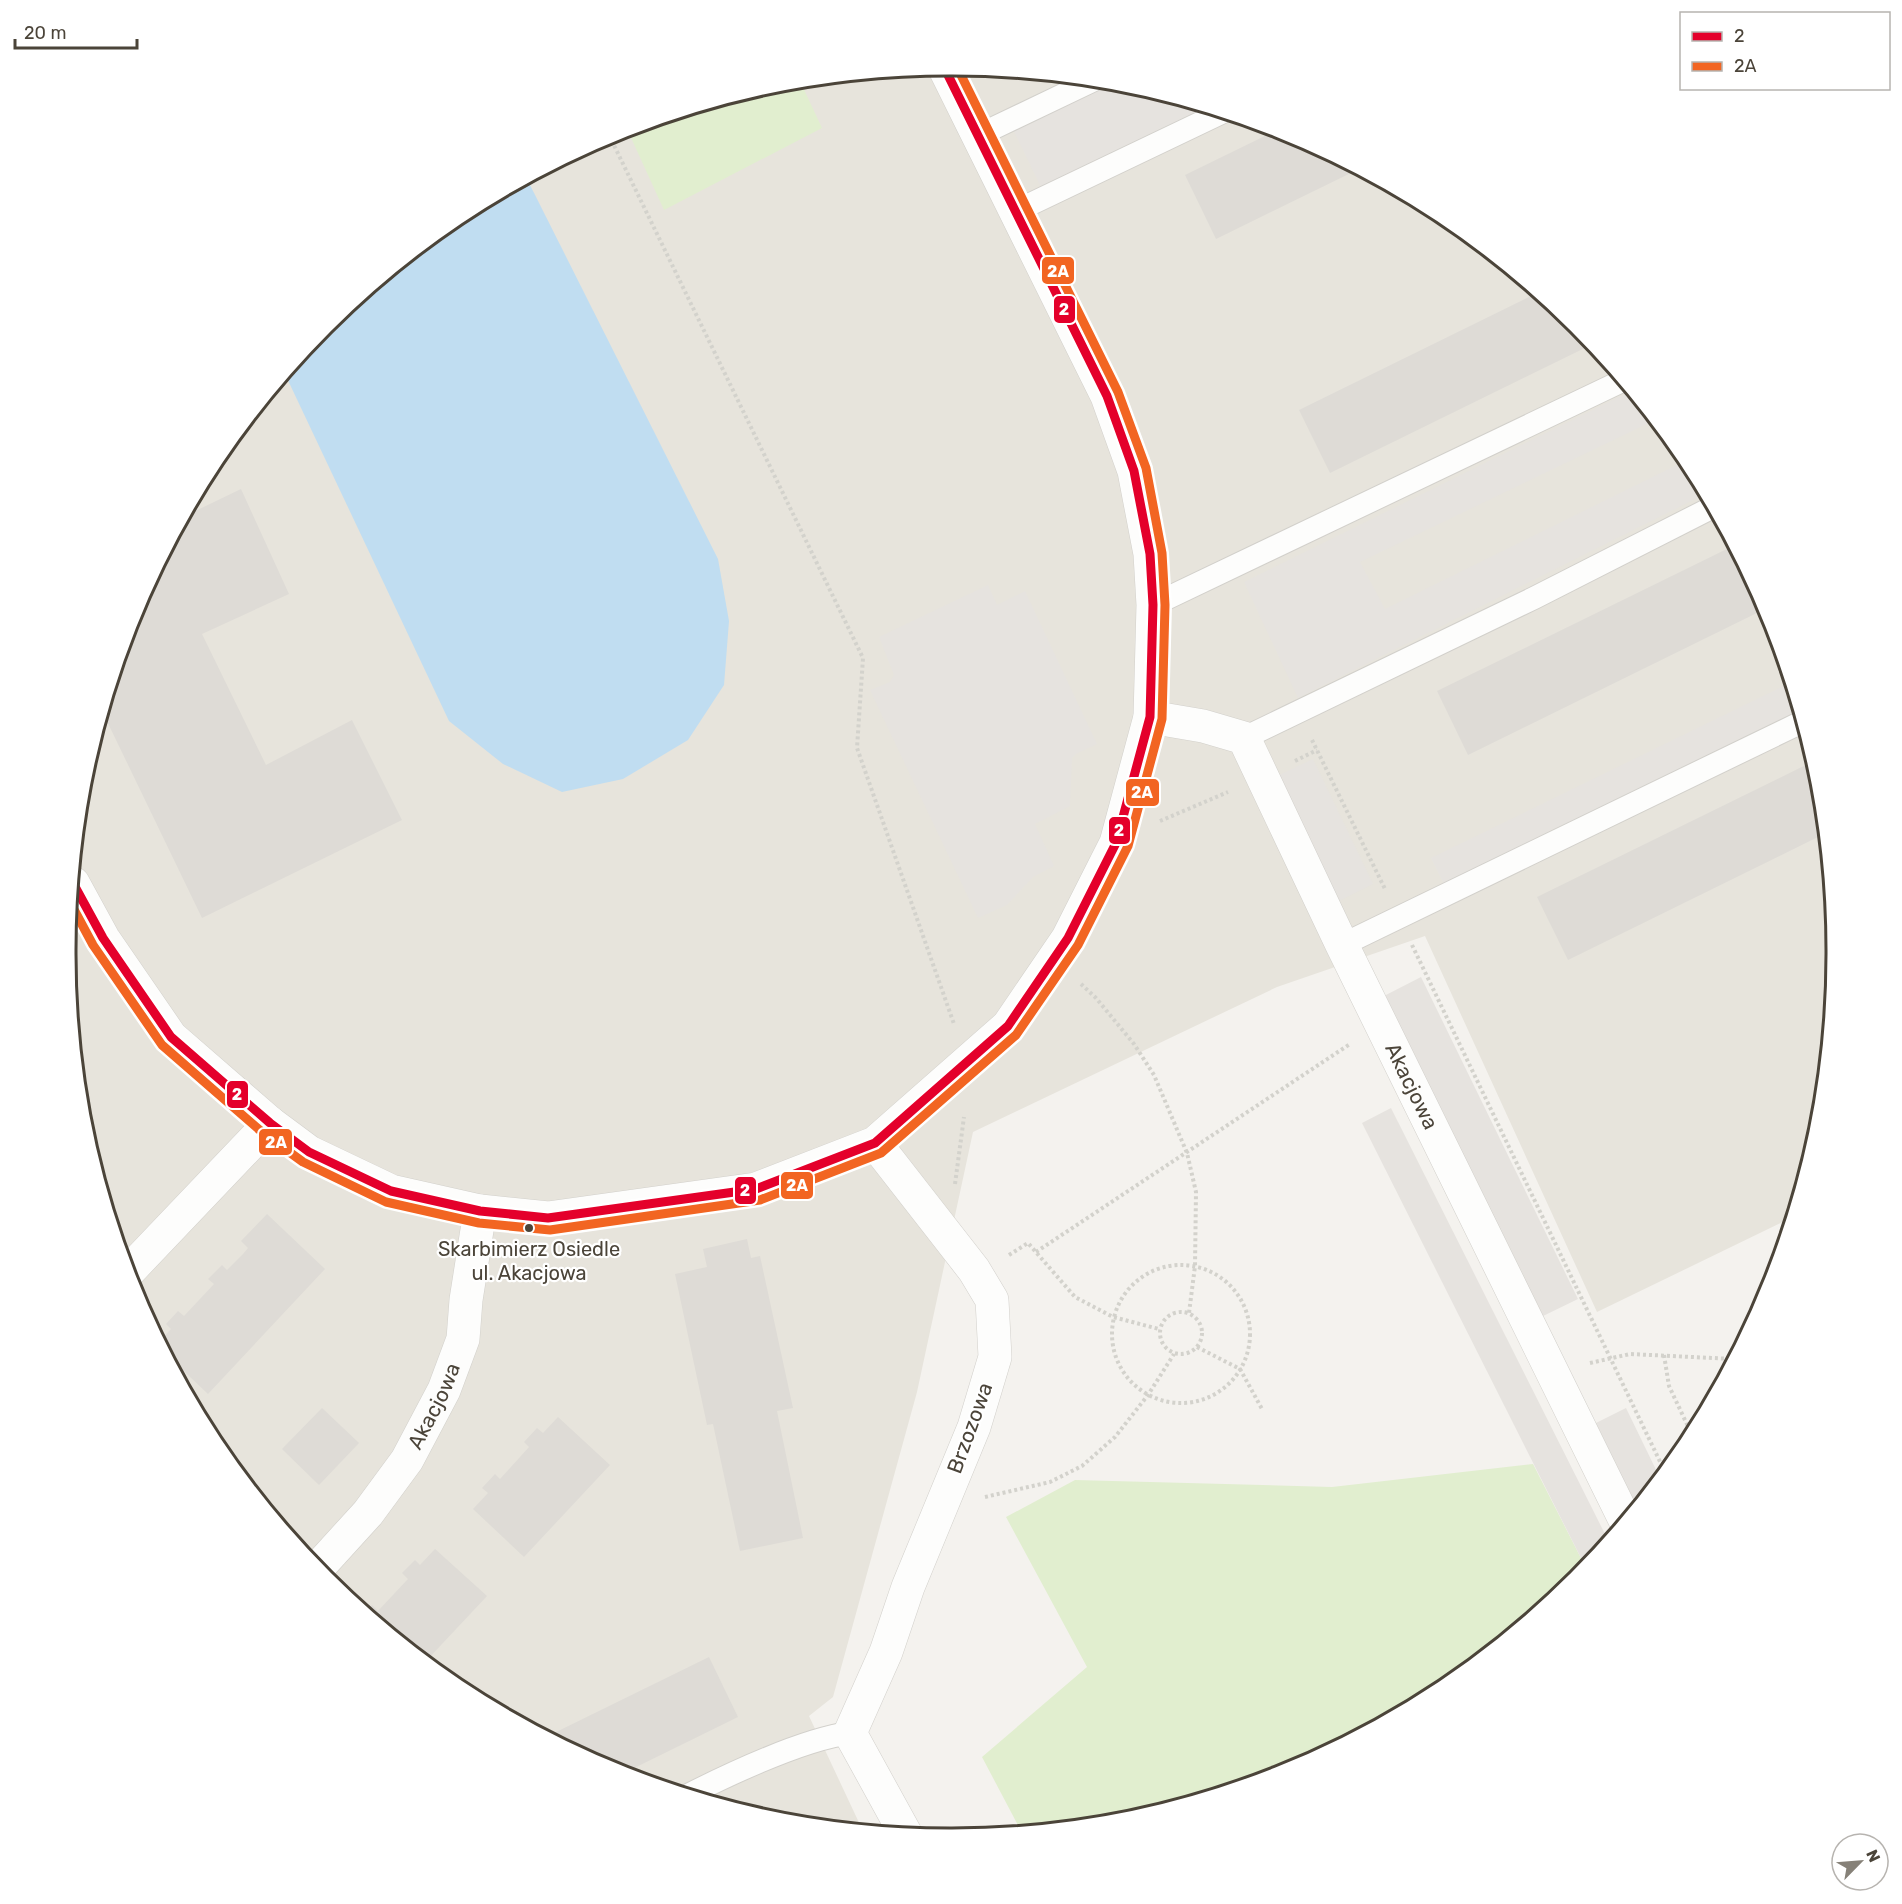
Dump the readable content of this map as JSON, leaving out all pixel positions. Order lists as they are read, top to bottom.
{
  "streets": {
    "street": ["Akacjowa", "Brzozowa"]
  },
  "places": ["Skarbimierz Osiedle ul. Akacjowa"],
  "lines": ["transit line 2", "transit line 2A"],
  "legend": ["2", "2A"],
  "scale_bar": "20 m",
  "north": "top right"
}
